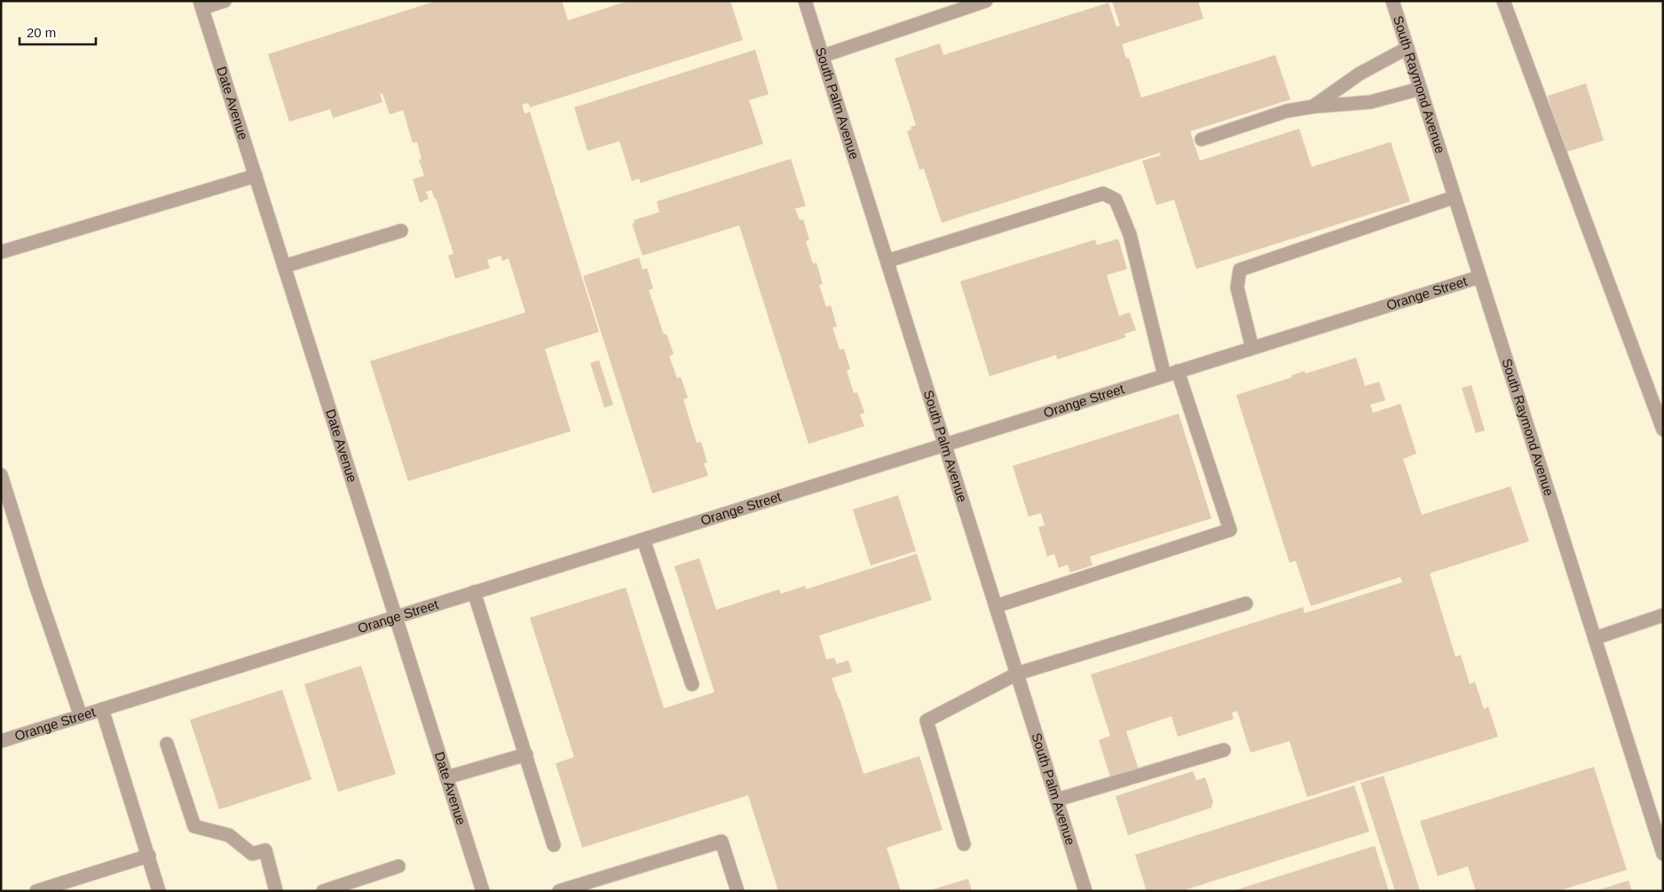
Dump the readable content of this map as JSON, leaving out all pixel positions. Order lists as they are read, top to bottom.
{
  "streets": {
    "street": [
      "South Raymond Avenue",
      "South Palm Avenue",
      "Date Avenue",
      "Orange Street"
    ]
  },
  "crossings": [
    ["South Raymond Avenue", "Orange Street"],
    ["South Palm Avenue", "Orange Street"],
    ["Date Avenue", "Orange Street"]
  ],
  "scale_bar": "20 m"
}
